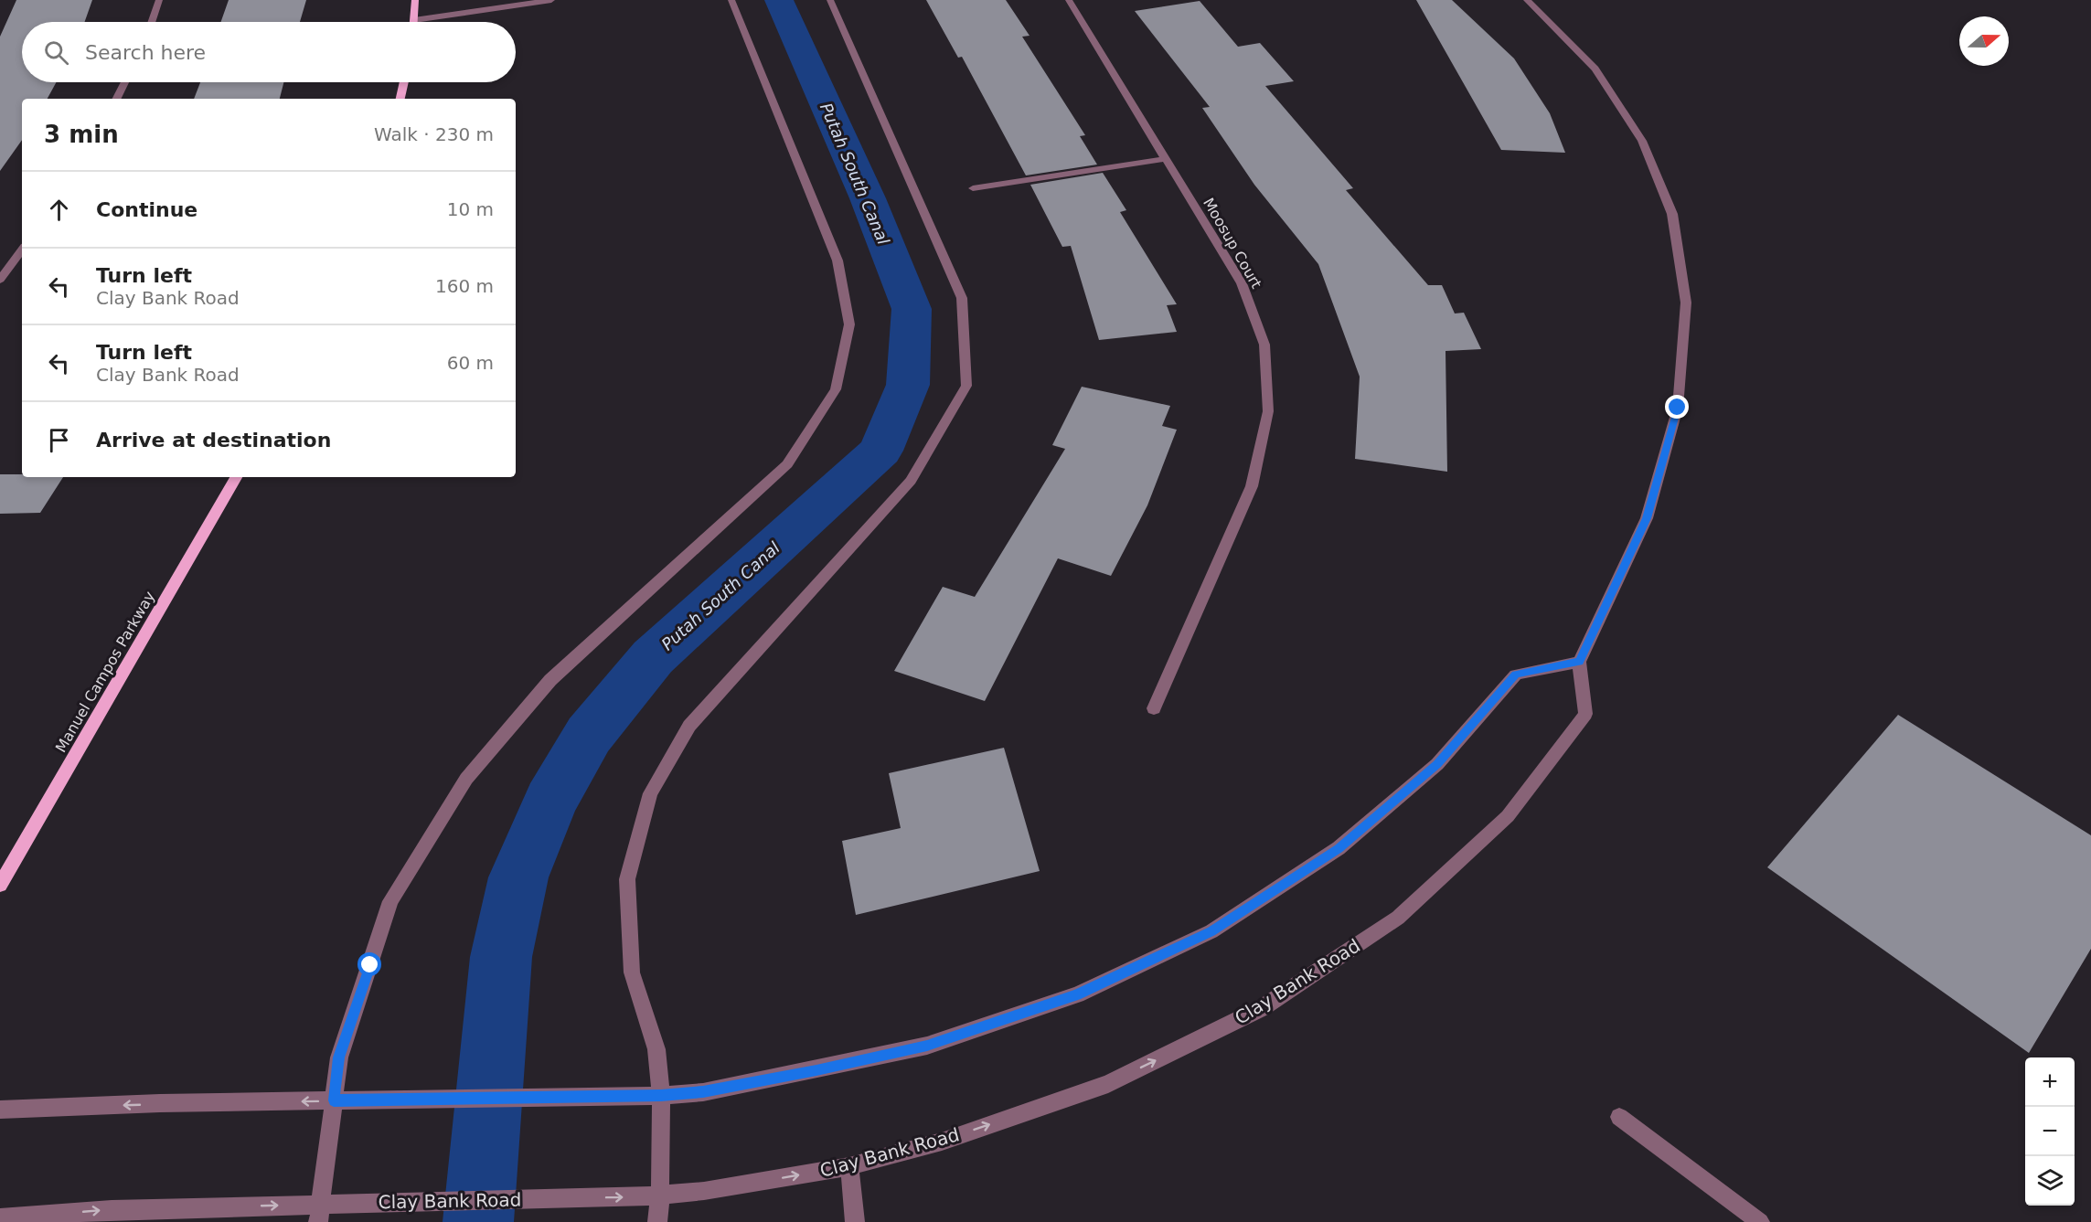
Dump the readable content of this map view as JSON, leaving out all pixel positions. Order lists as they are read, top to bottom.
{
  "streets": {
    "main road": ["Manuel Campos Parkway"],
    "street": ["Moosup Court", "Clay Bank Road"]
  },
  "water": ["Putah South Canal"],
  "north": "right",
  "page": {
    "search": "Search here",
    "heading": ["3 min", "Walk · 230 m"],
    "list": [
      ["Continue", "10 m"],
      ["Turn left", "Clay Bank Road", "160 m"],
      ["Turn left", "Clay Bank Road", "60 m"],
      "Arrive at destination"
    ],
    "map_buttons": ["+", "−"]
  }
}
